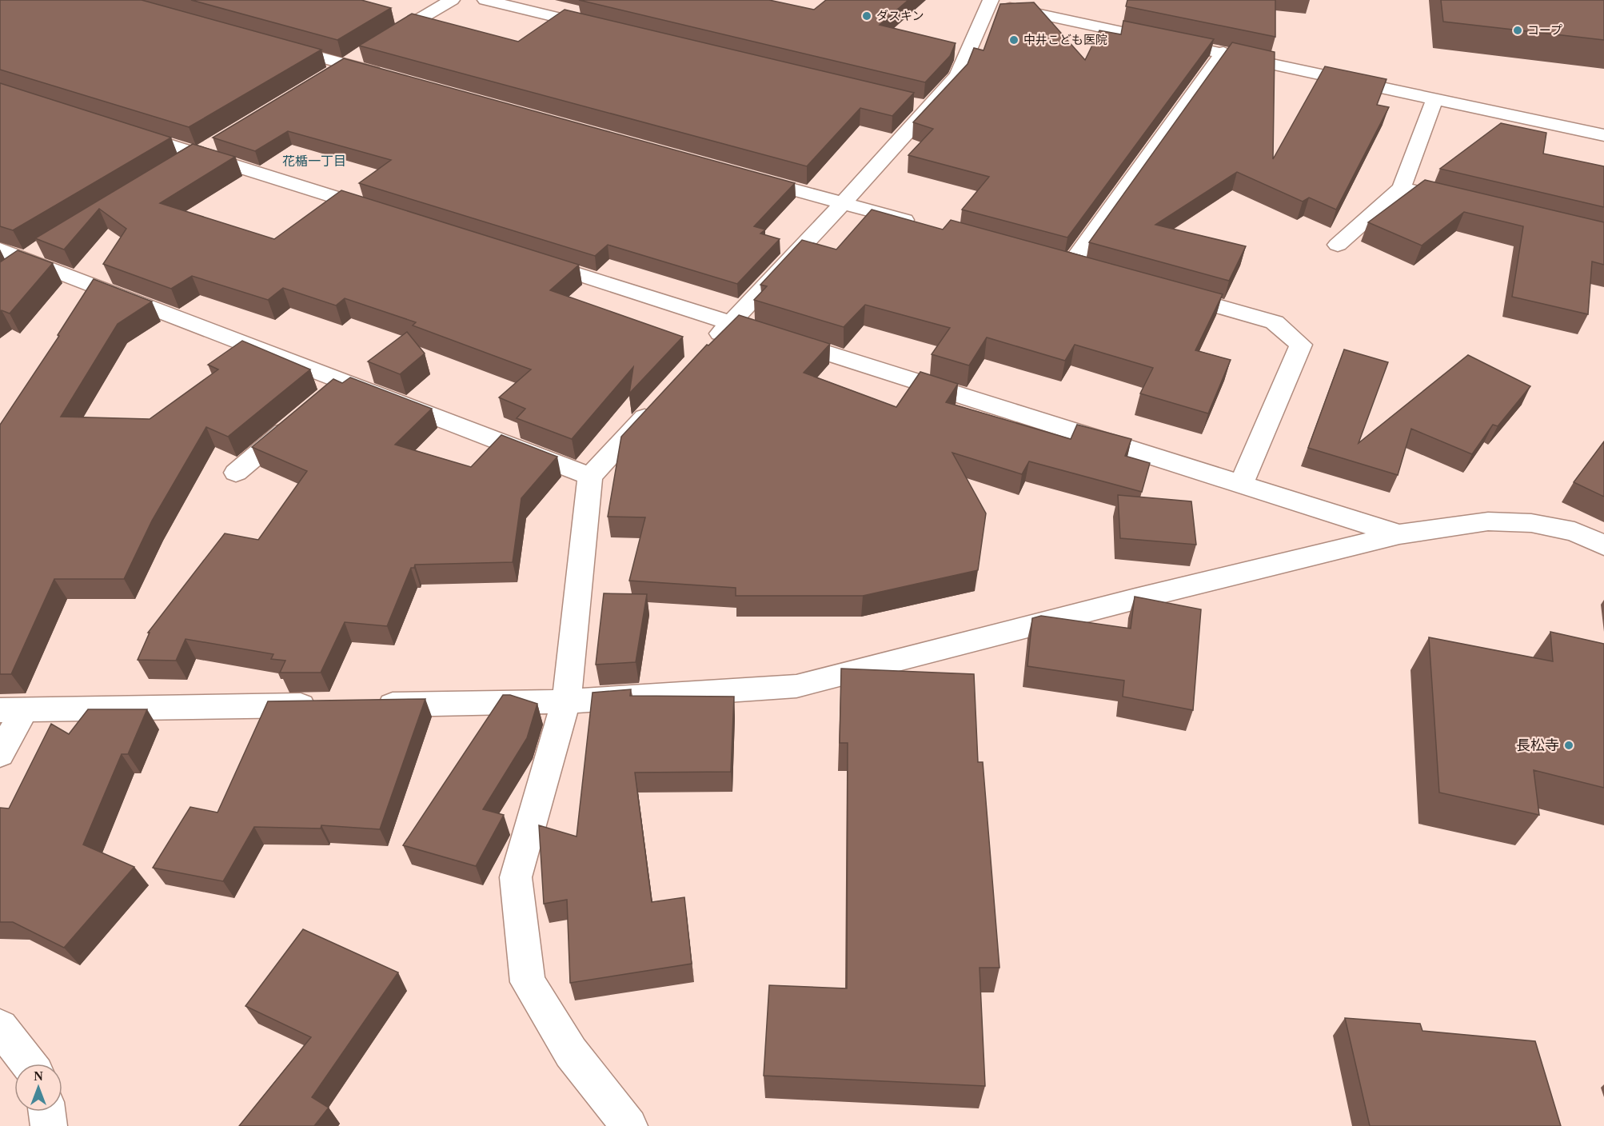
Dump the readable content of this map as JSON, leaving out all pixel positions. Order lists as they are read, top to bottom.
{
  "districts": ["花楯一丁目"],
  "places": [
    "ダスキン",
    "コープ",
    "中井こども医院",
    "長松寺"
  ],
  "north": "top"
}
